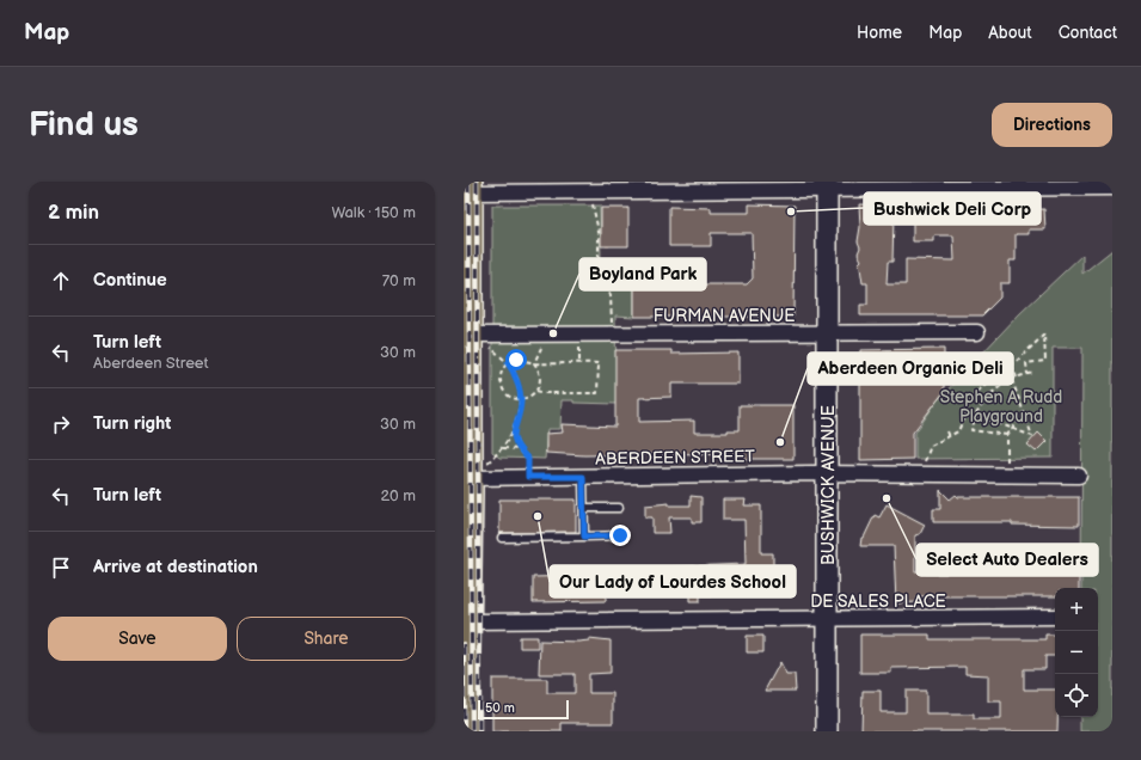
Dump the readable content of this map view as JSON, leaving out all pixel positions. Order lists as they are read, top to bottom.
{
  "streets": {
    "main road": ["BUSHWICK AVENUE"],
    "street": ["FURMAN AVENUE", "ABERDEEN STREET", "DE SALES PLACE"]
  },
  "crossings": [
    ["FURMAN AVENUE", "BUSHWICK AVENUE"],
    ["ABERDEEN STREET", "BUSHWICK AVENUE"],
    ["BUSHWICK AVENUE", "DE SALES PLACE"]
  ],
  "parks": ["Stephen A Rudd Playground"],
  "places": [
    "Bushwick Deli Corp",
    "Boyland Park",
    "Aberdeen Organic Deli",
    "Select Auto Dealers",
    "Our Lady of Lourdes School"
  ],
  "scale_bar": "50 m",
  "page": {
    "header": "Map",
    "nav": [
      "Home",
      "Map",
      "About",
      "Contact"
    ],
    "buttons": [
      "Directions",
      ["Save", "Share"]
    ],
    "title": "Find us",
    "heading": ["2 min", "Walk · 150 m"],
    "list": [
      ["Continue", "70 m"],
      ["Turn left", "Aberdeen Street", "30 m"],
      ["Turn right", "30 m"],
      ["Turn left", "20 m"],
      "Arrive at destination"
    ],
    "map_buttons": ["+", "−"],
    "scale": "50 m"
  }
}
